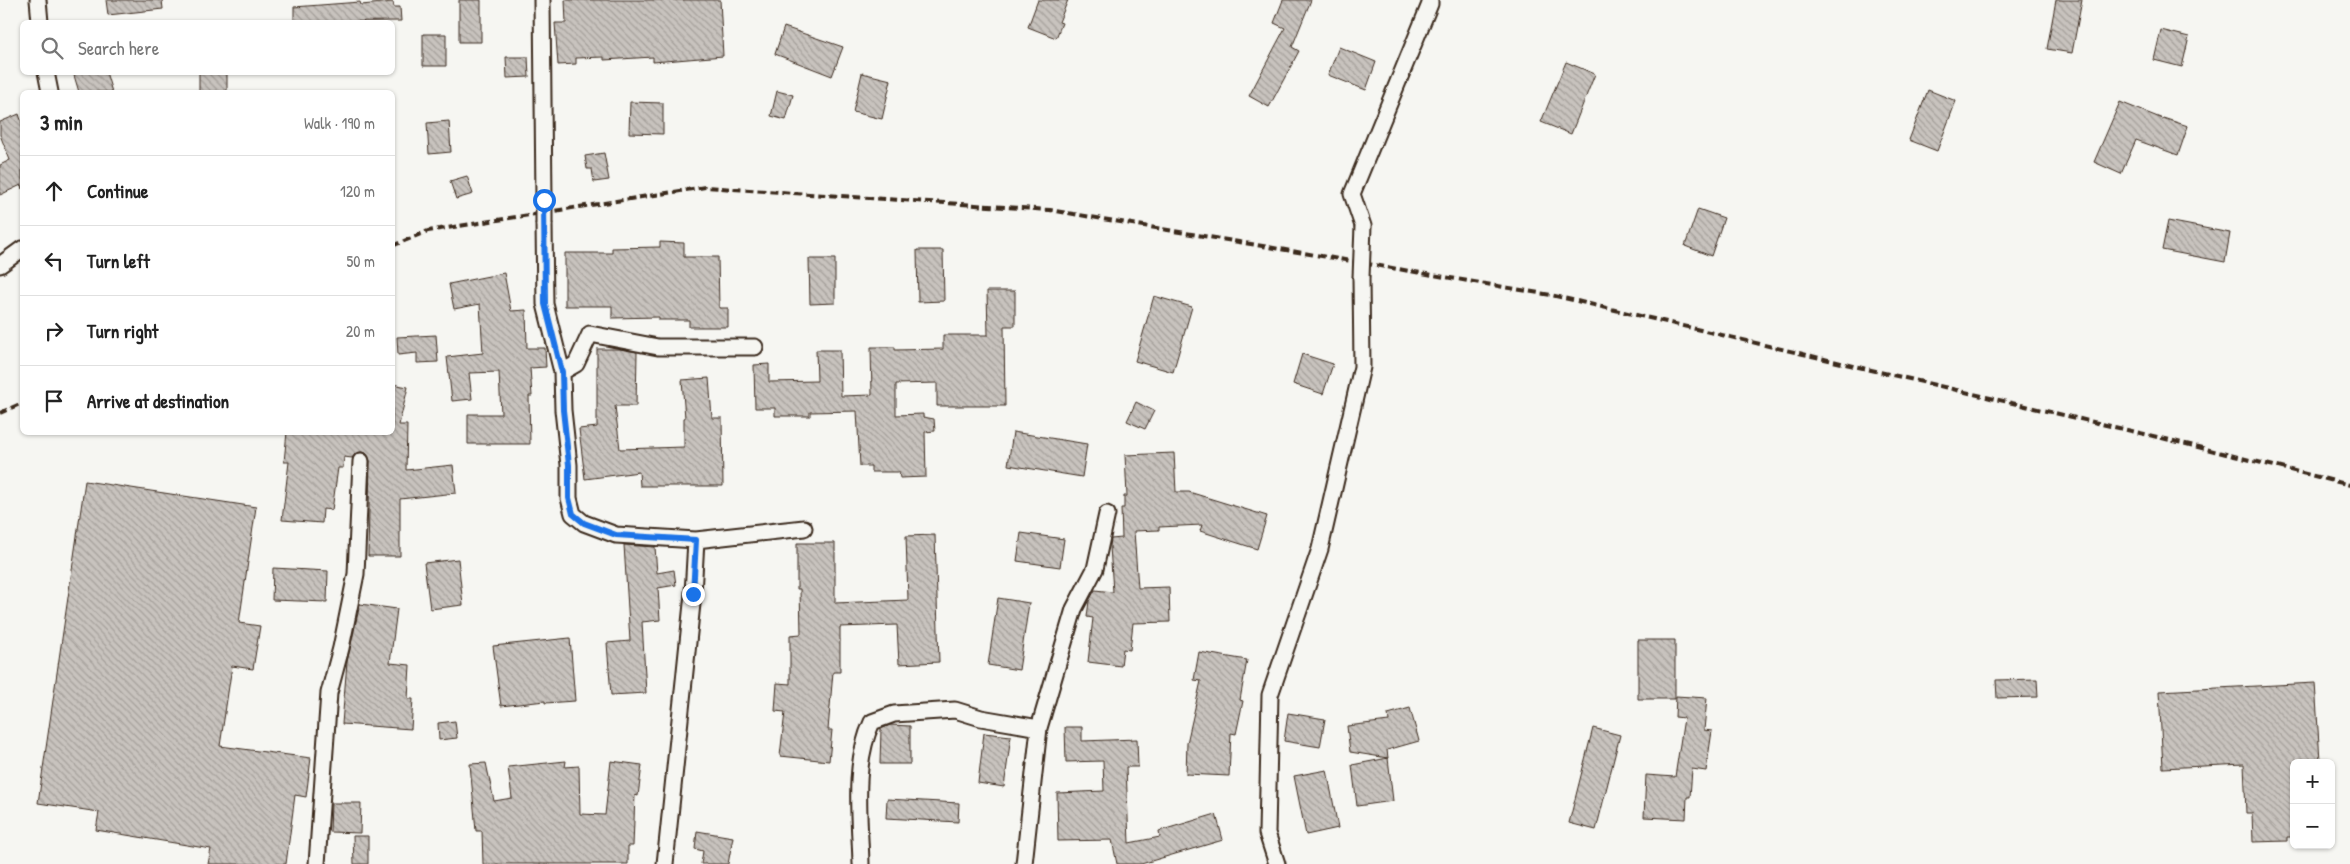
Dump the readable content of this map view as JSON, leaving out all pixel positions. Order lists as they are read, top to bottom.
{
  "page": {
    "search": "Search here",
    "heading": ["3 min", "Walk · 190 m"],
    "list": [
      ["Continue", "120 m"],
      ["Turn left", "50 m"],
      ["Turn right", "20 m"],
      "Arrive at destination"
    ],
    "map_buttons": ["+", "−"]
  }
}
